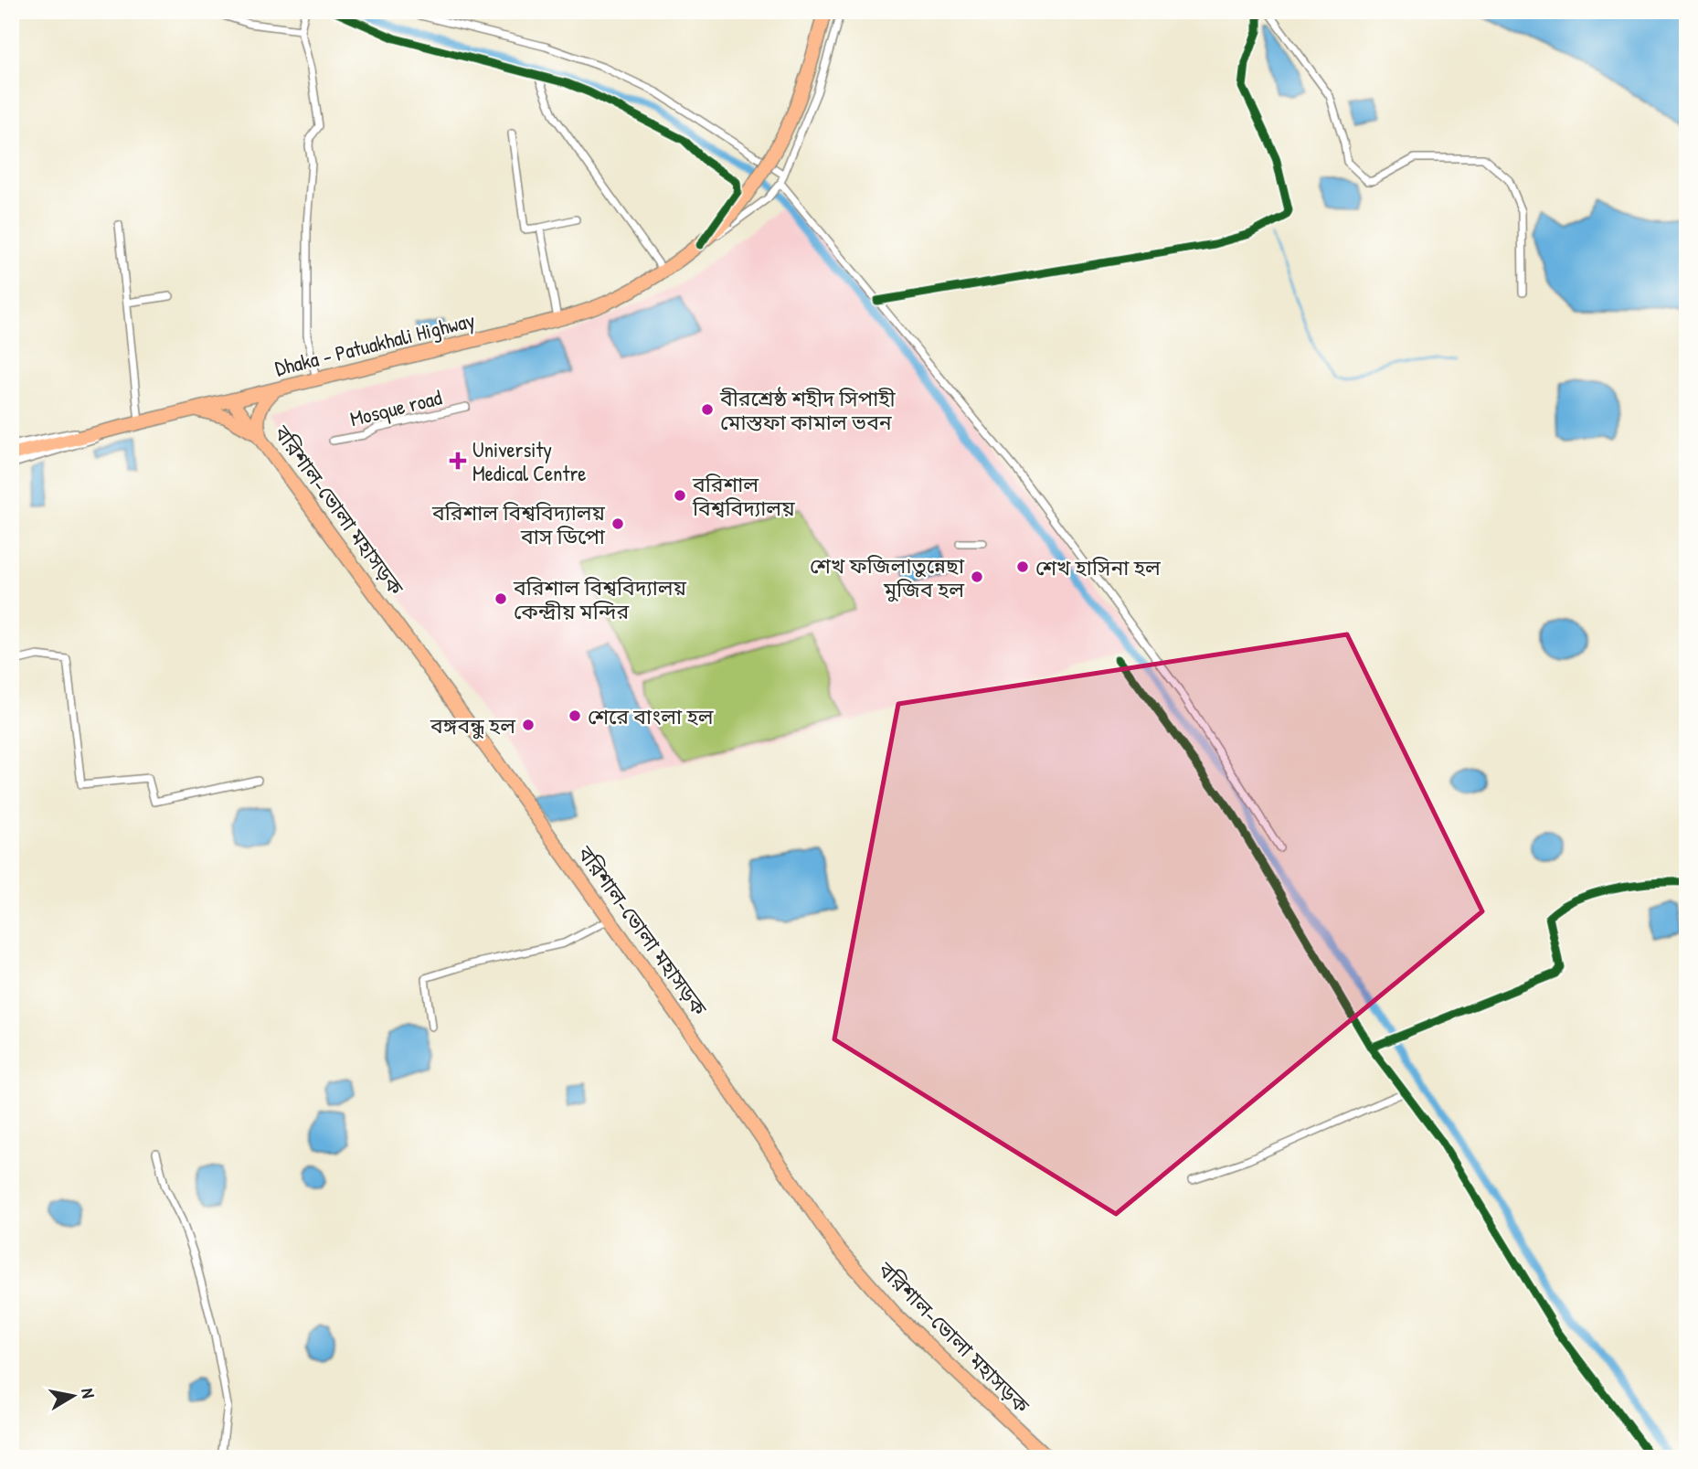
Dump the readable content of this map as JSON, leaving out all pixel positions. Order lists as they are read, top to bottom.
{
  "streets": {
    "highway": ["Dhaka - Patuakhali Highway", "বরিশাল-ভোলা মহাসড়ক"],
    "street": ["Mosque road"]
  },
  "crossings": [
    ["Dhaka - Patuakhali Highway", "বরিশাল-ভোলা মহাসড়ক"]
  ],
  "places": {
    "other": [
      "বীরশ্রেষ্ঠ শহীদ সিপাহী মোস্তফা কামাল ভবন",
      "বরিশাল বিশ্ববিদ্যালয়",
      "বরিশাল বিশ্ববিদ্যালয় বাস ডিপো",
      "শেখ হাসিনা হল",
      "শেখ ফজিলাতুন্নেছা মুজিব হল",
      "বরিশাল বিশ্ববিদ্যালয় কেন্দ্রীয় মন্দির",
      "শেরে বাংলা হল",
      "বঙ্গবন্ধু হল"
    ],
    "health": ["University Medical Centre"]
  },
  "north": "right"
}
